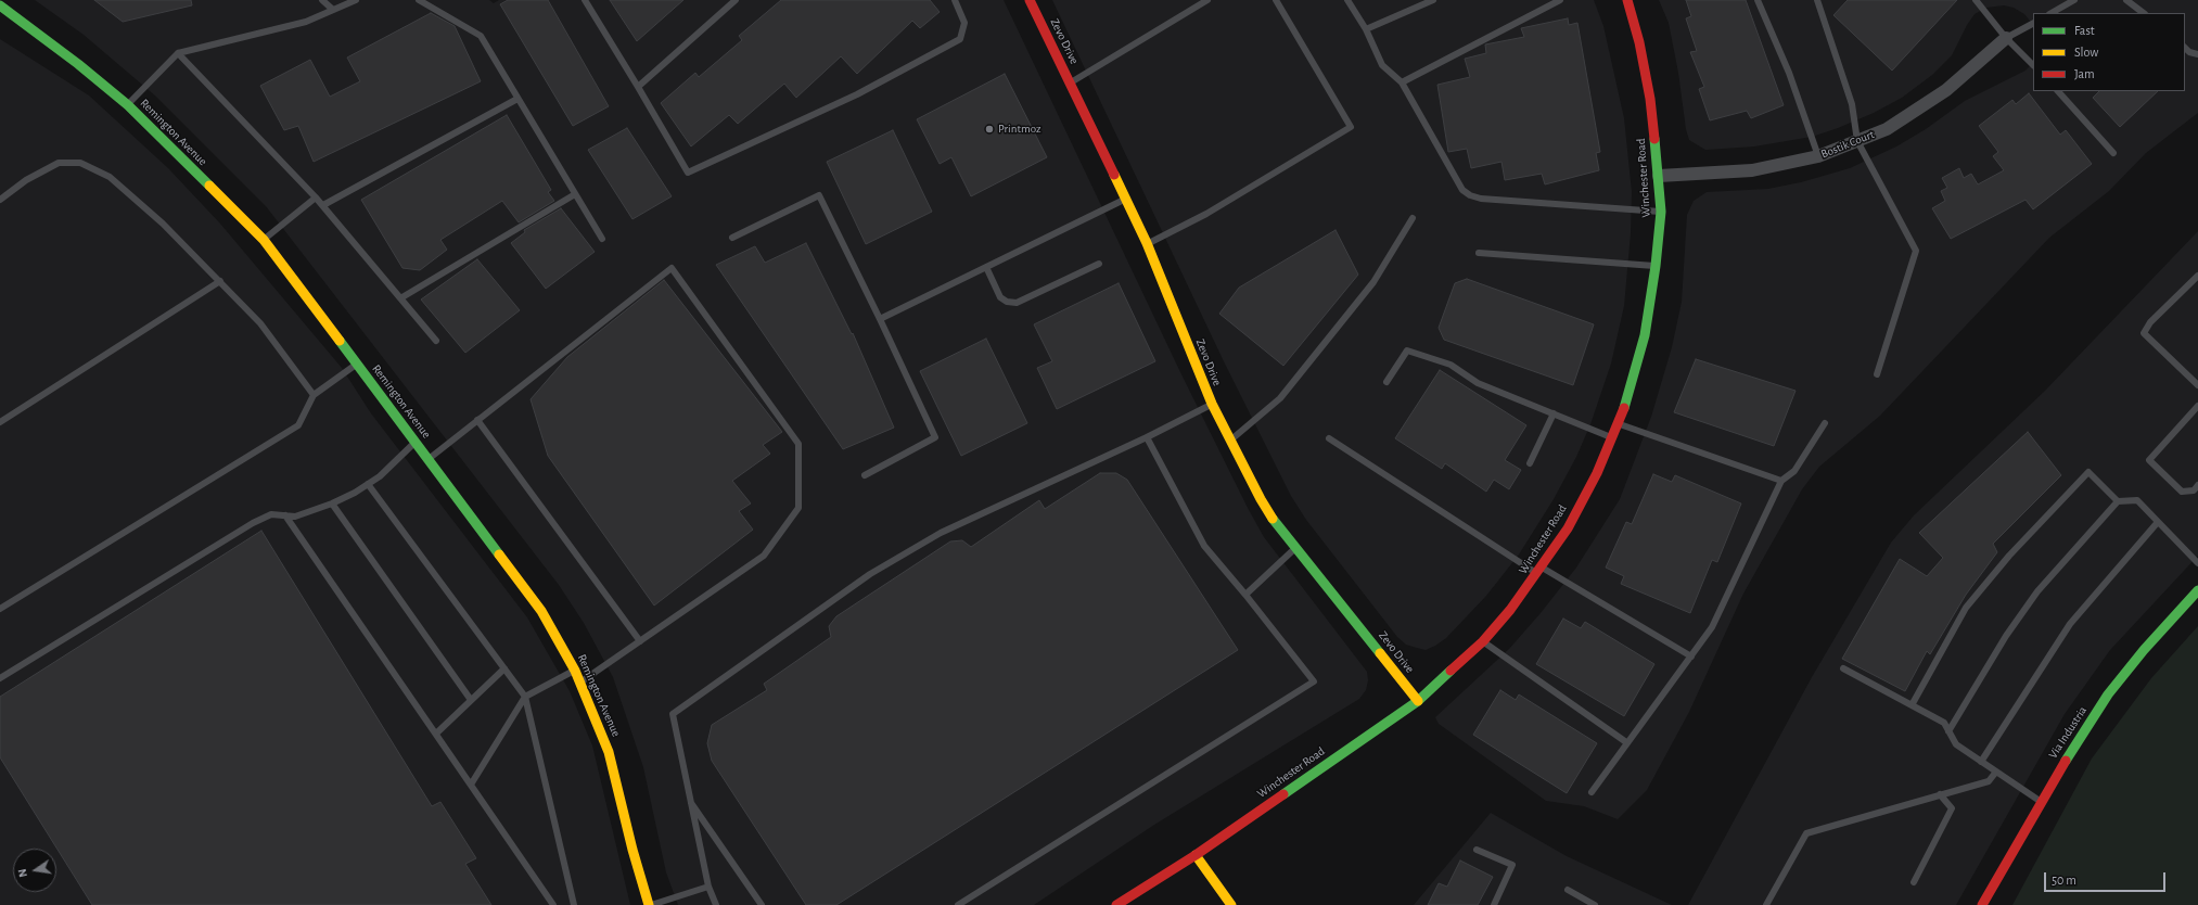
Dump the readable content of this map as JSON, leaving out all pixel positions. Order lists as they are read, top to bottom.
{
  "streets": {
    "street": [
      "Zevo Drive",
      "Remington Avenue",
      "Bostik Court",
      "Winchester Road",
      "Via Industria"
    ]
  },
  "crossings": [
    ["Zevo Drive", "Winchester Road"],
    ["Bostik Court", "Winchester Road"]
  ],
  "places": ["Printmoz"],
  "legend": ["Fast", "Slow", "Jam"],
  "scale_bar": "50 m",
  "north": "left"
}
